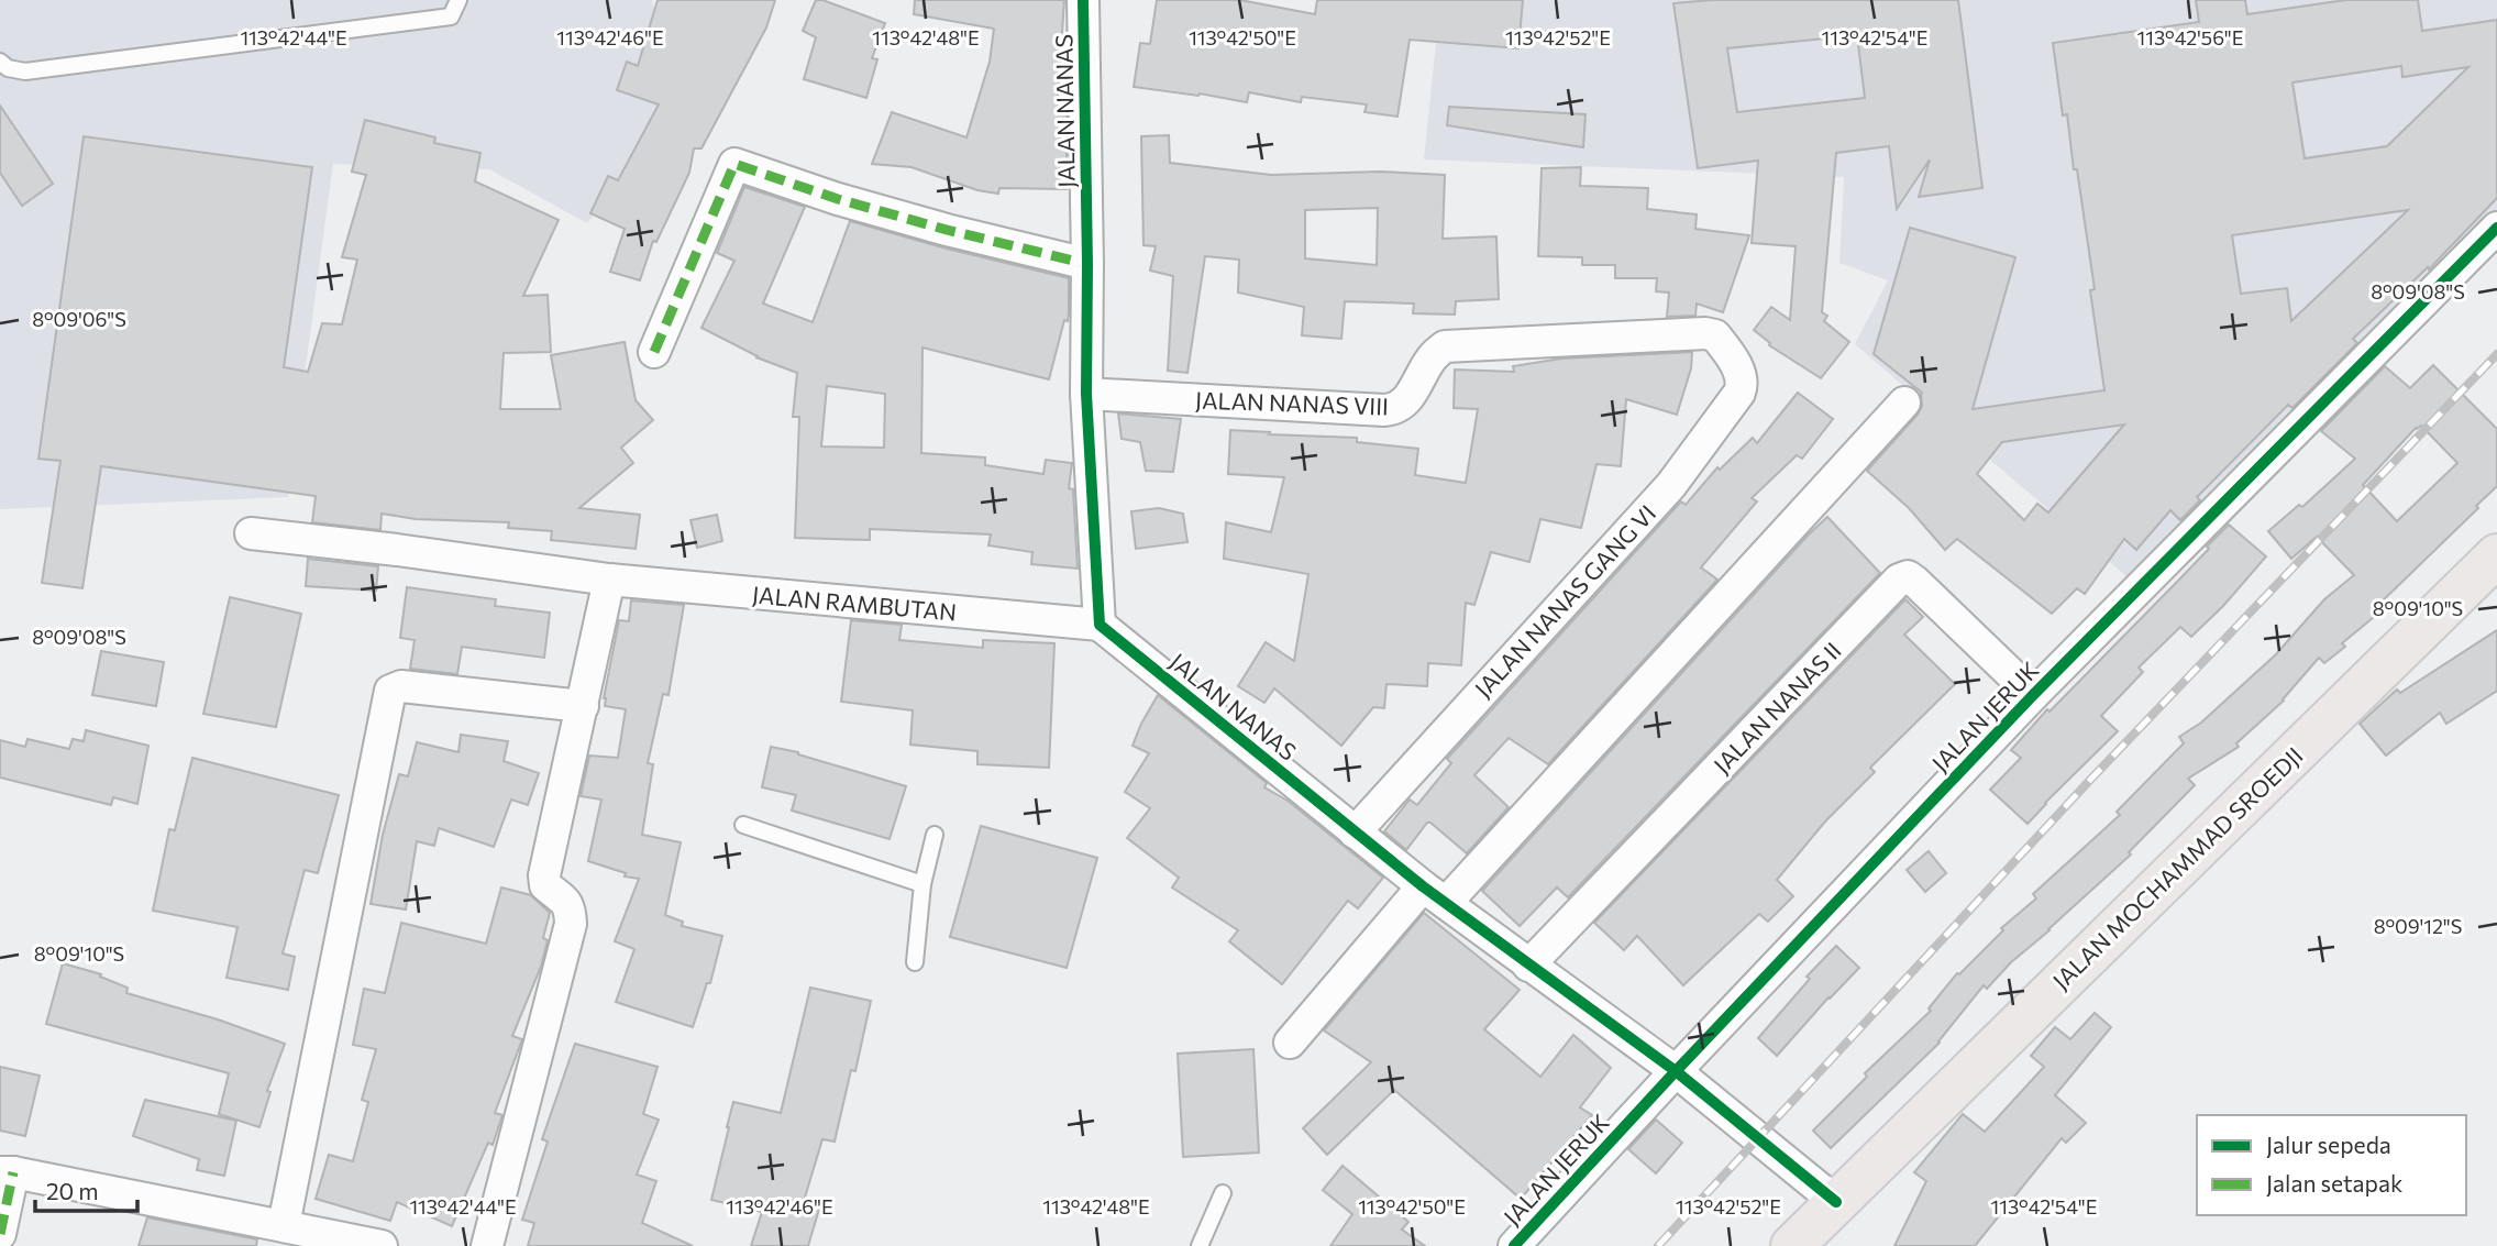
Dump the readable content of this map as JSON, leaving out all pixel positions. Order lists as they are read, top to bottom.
{
  "streets": {
    "main road": ["JALAN MOCHAMMAD SROEDJI"],
    "street": [
      "JALAN NANAS",
      "JALAN NANAS VIII",
      "JALAN NANAS GANG VI",
      "JALAN RAMBUTAN",
      "JALAN NANAS II",
      "JALAN JERUK"
    ]
  },
  "crossings": [
    ["JALAN NANAS", "JALAN NANAS VIII"],
    ["JALAN NANAS", "JALAN NANAS GANG VI"],
    ["JALAN NANAS", "JALAN RAMBUTAN"],
    ["JALAN NANAS", "JALAN NANAS II"],
    ["JALAN NANAS", "JALAN JERUK"],
    ["JALAN NANAS", "JALAN MOCHAMMAD SROEDJI"],
    ["JALAN NANAS VIII", "JALAN NANAS GANG VI"],
    ["JALAN NANAS II", "JALAN JERUK"]
  ],
  "legend": ["Jalur sepeda", "Jalan setapak"],
  "scale_bar": "20 m",
  "coordinates": [
    "113°42'44\"E",
    "113°42'46\"E",
    "113°42'48\"E",
    "113°42'50\"E",
    "113°42'52\"E",
    "113°42'54\"E",
    "113°42'56\"E",
    "8°09'08\"S",
    "8°09'06\"S",
    "8°09'10\"S",
    "8°09'12\"S"
  ]
}
